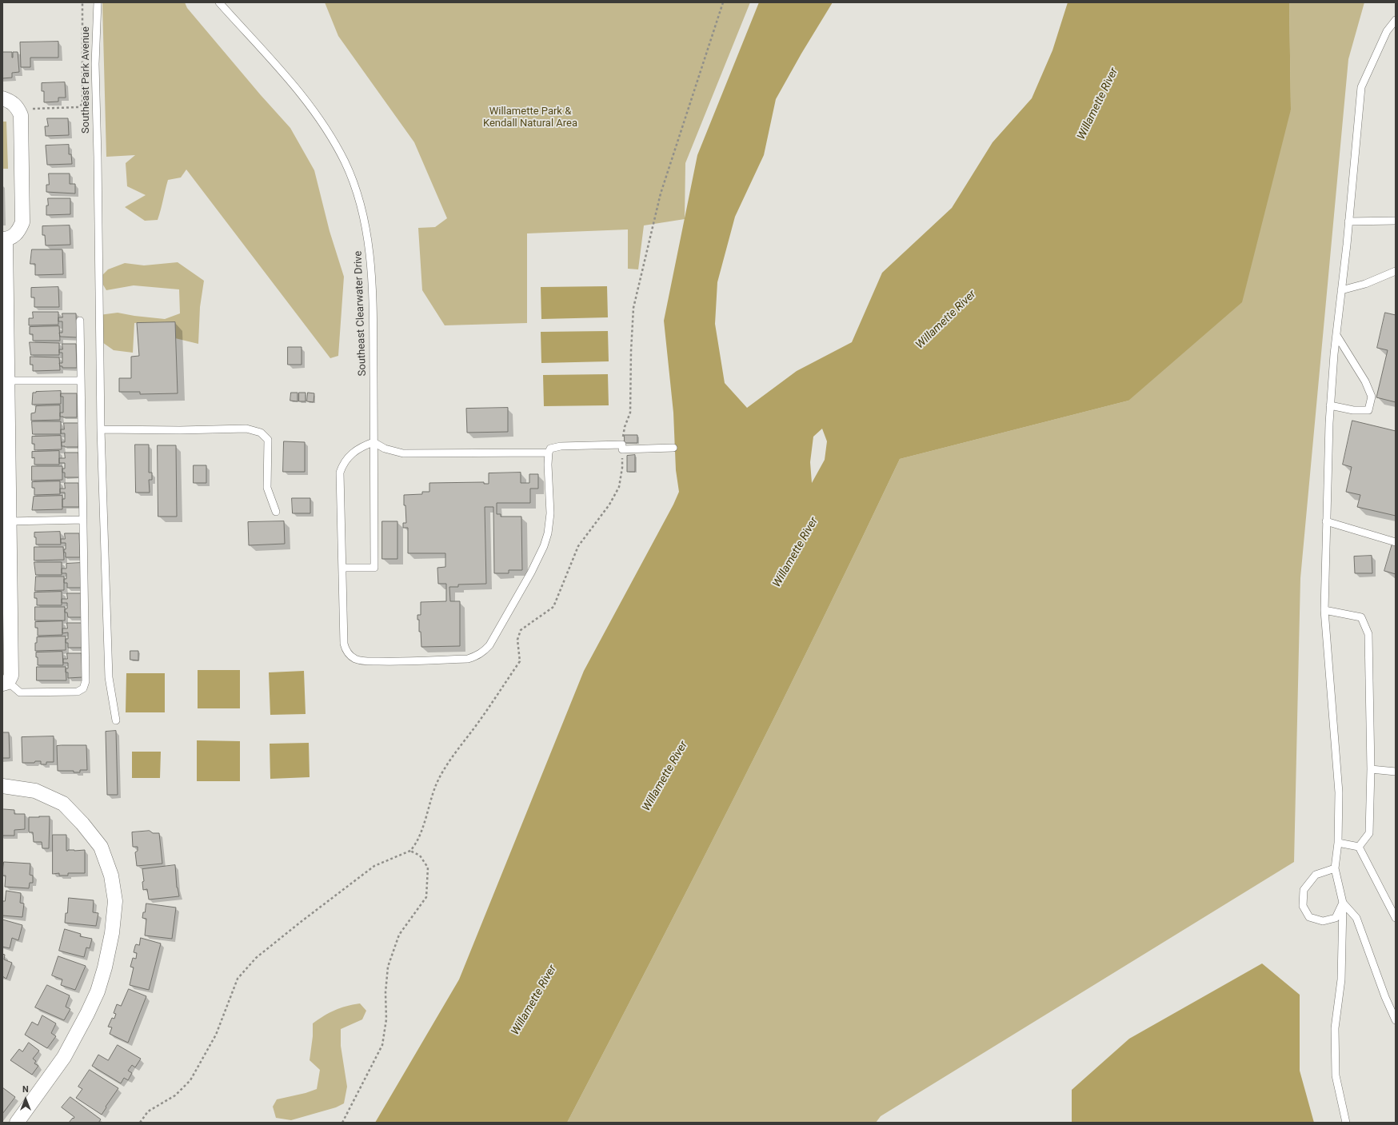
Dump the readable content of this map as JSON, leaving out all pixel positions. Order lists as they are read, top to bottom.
{
  "streets": {
    "lane": ["Southeast Park Avenue", "Southeast Clearwater Drive"]
  },
  "water": ["Willamette River"],
  "parks": ["Willamette Park & Kendall Natural Area"],
  "north": "top"
}
